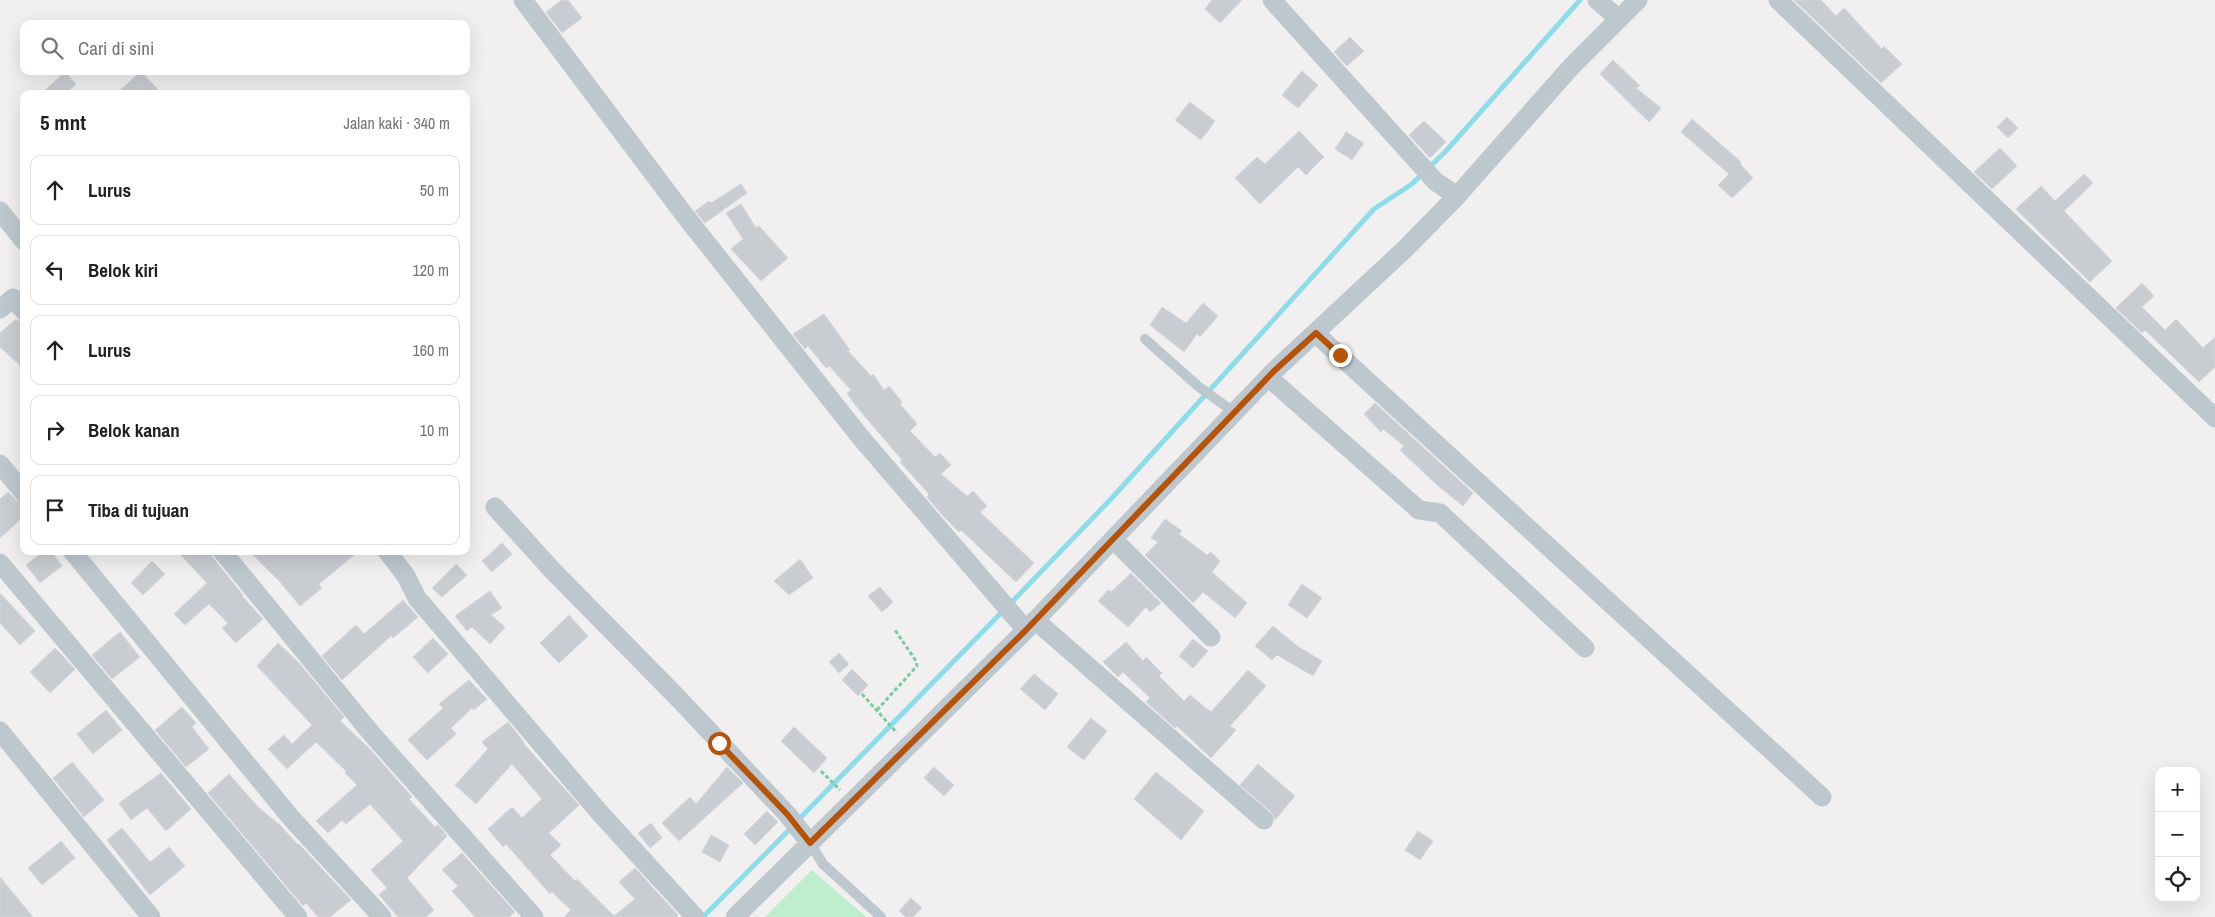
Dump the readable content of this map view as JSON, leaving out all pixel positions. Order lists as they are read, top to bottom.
{
  "page": {
    "search": "Cari di sini",
    "heading": ["5 mnt", "Jalan kaki · 340 m"],
    "list": [
      ["Lurus", "50 m"],
      ["Belok kiri", "120 m"],
      ["Lurus", "160 m"],
      ["Belok kanan", "10 m"],
      "Tiba di tujuan"
    ],
    "map_buttons": ["+", "−"]
  }
}
